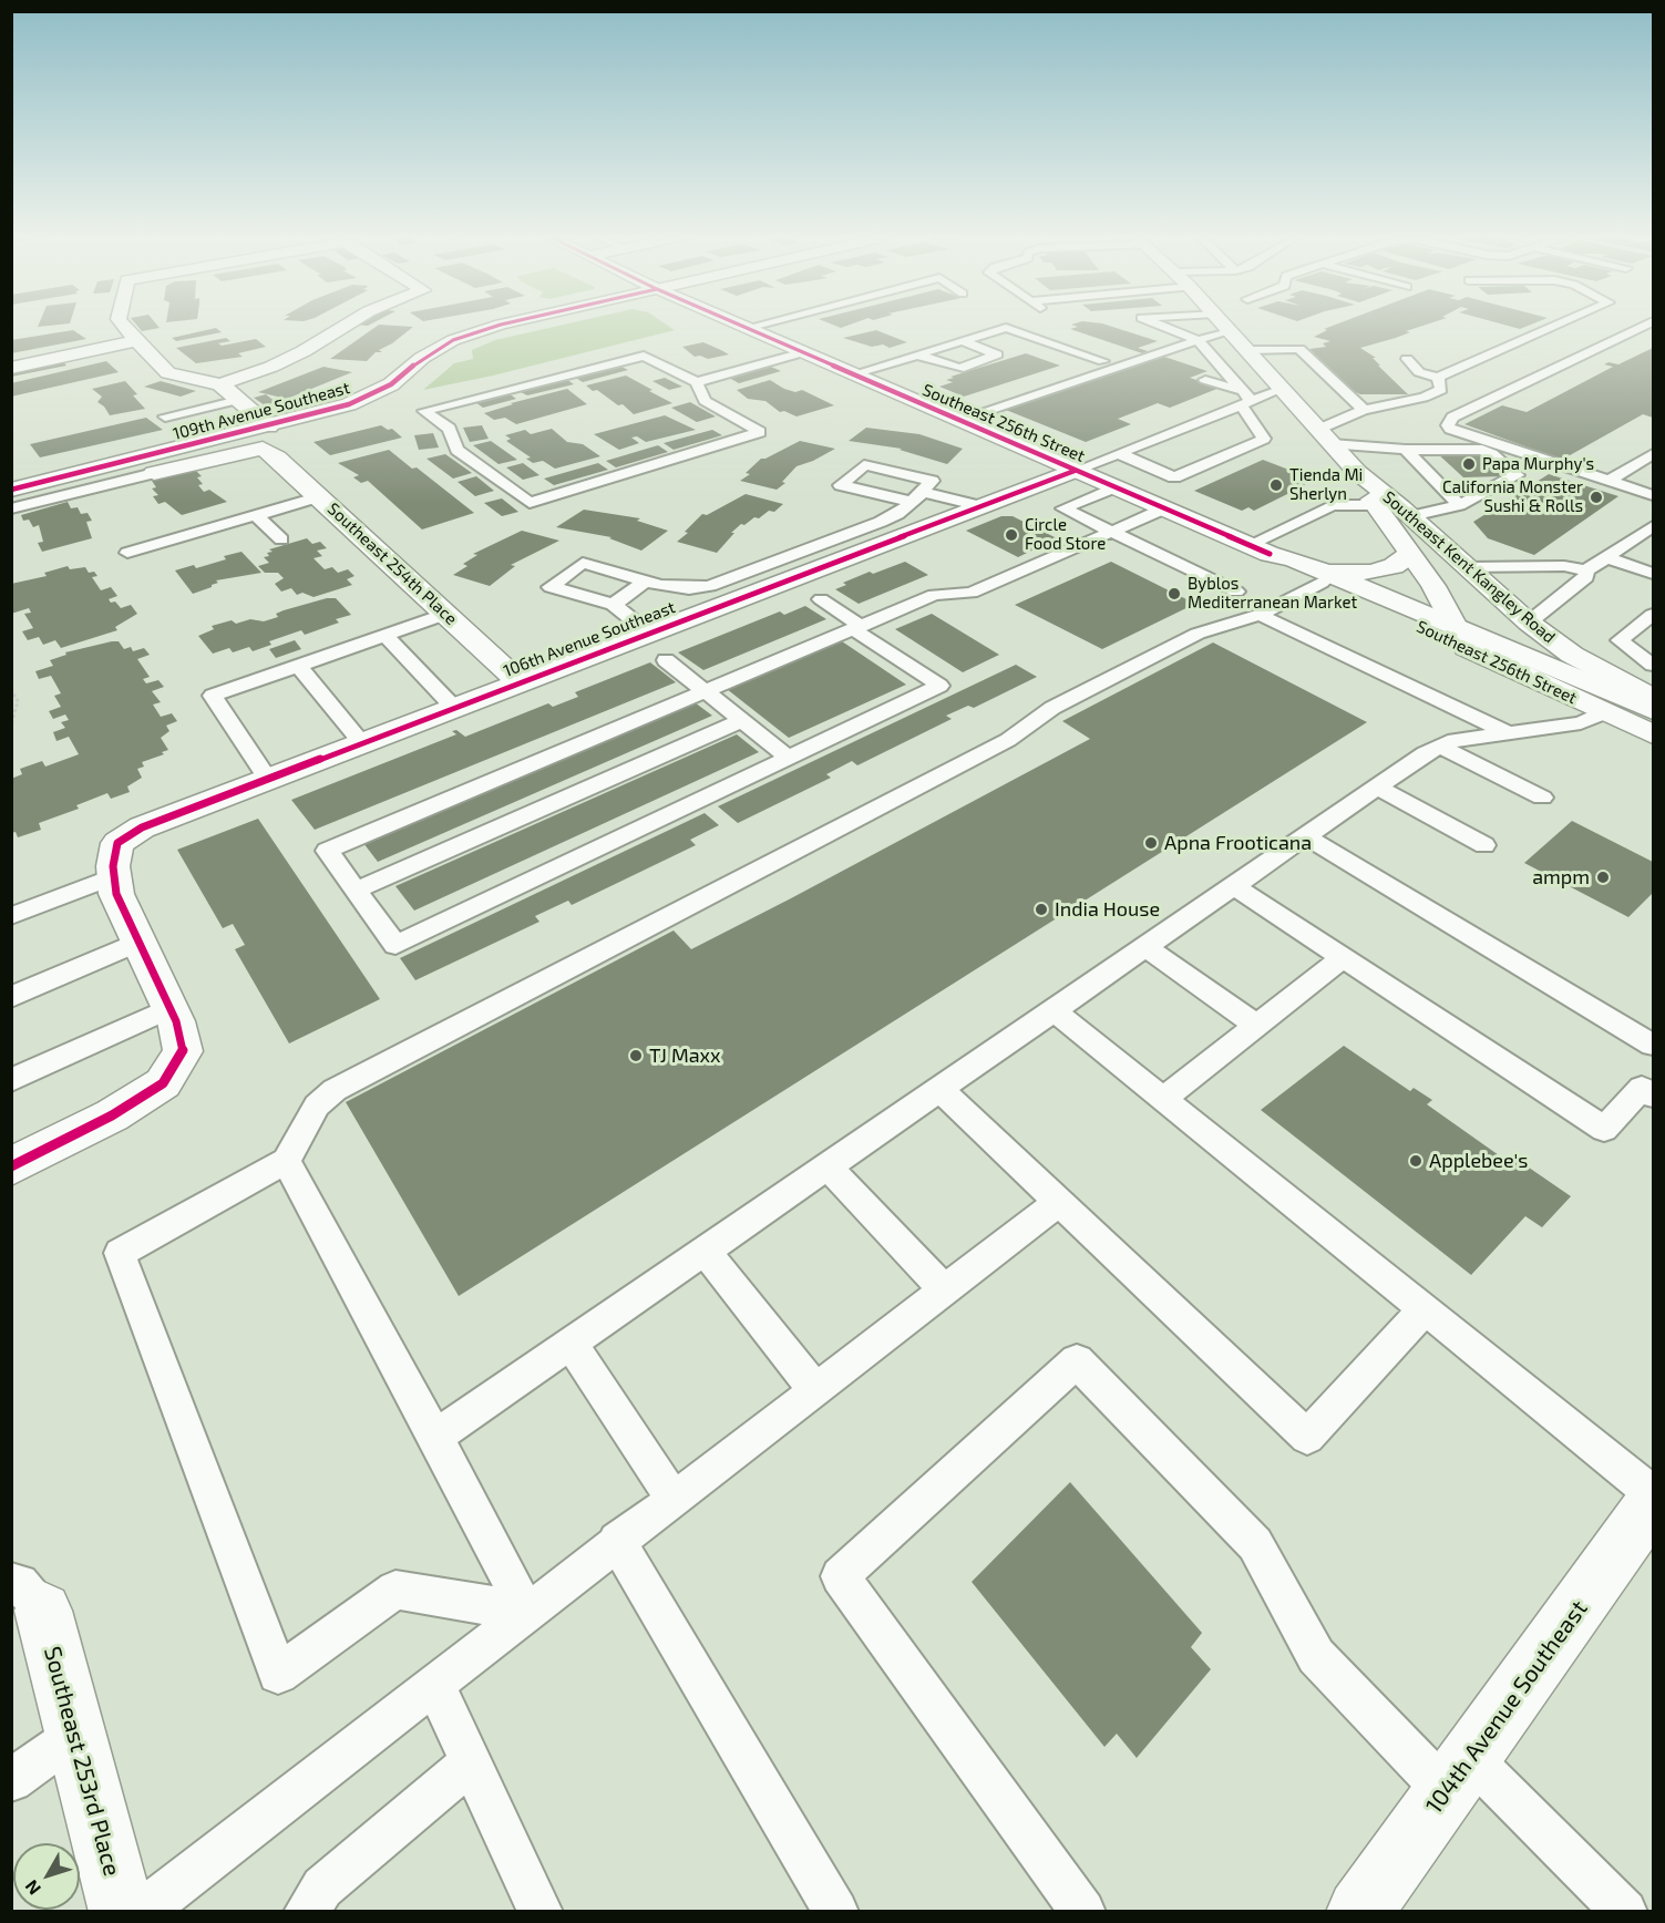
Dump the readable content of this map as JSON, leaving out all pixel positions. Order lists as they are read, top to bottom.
{
  "streets": {
    "street": [
      "109th Avenue Southeast",
      "Southeast 256th Street",
      "Southeast 254th Place",
      "Southeast Kent Kangley Road",
      "106th Avenue Southeast",
      "104th Avenue Southeast",
      "Southeast 253rd Place"
    ]
  },
  "crossings": [
    ["109th Avenue Southeast", "Southeast 254th Place"],
    ["Southeast 256th Street", "Southeast Kent Kangley Road"],
    ["Southeast 256th Street", "106th Avenue Southeast"],
    ["Southeast 254th Place", "106th Avenue Southeast"]
  ],
  "places": [
    "Papa Murphy's",
    "Tienda Mi Sherlyn",
    "California Monster Sushi & Rolls",
    "Circle Food Store",
    "Byblos Mediterranean Market",
    "Apna Frooticana",
    "ampm",
    "India House",
    "TJ Maxx",
    "Applebee's"
  ],
  "north": "bottom left"
}
